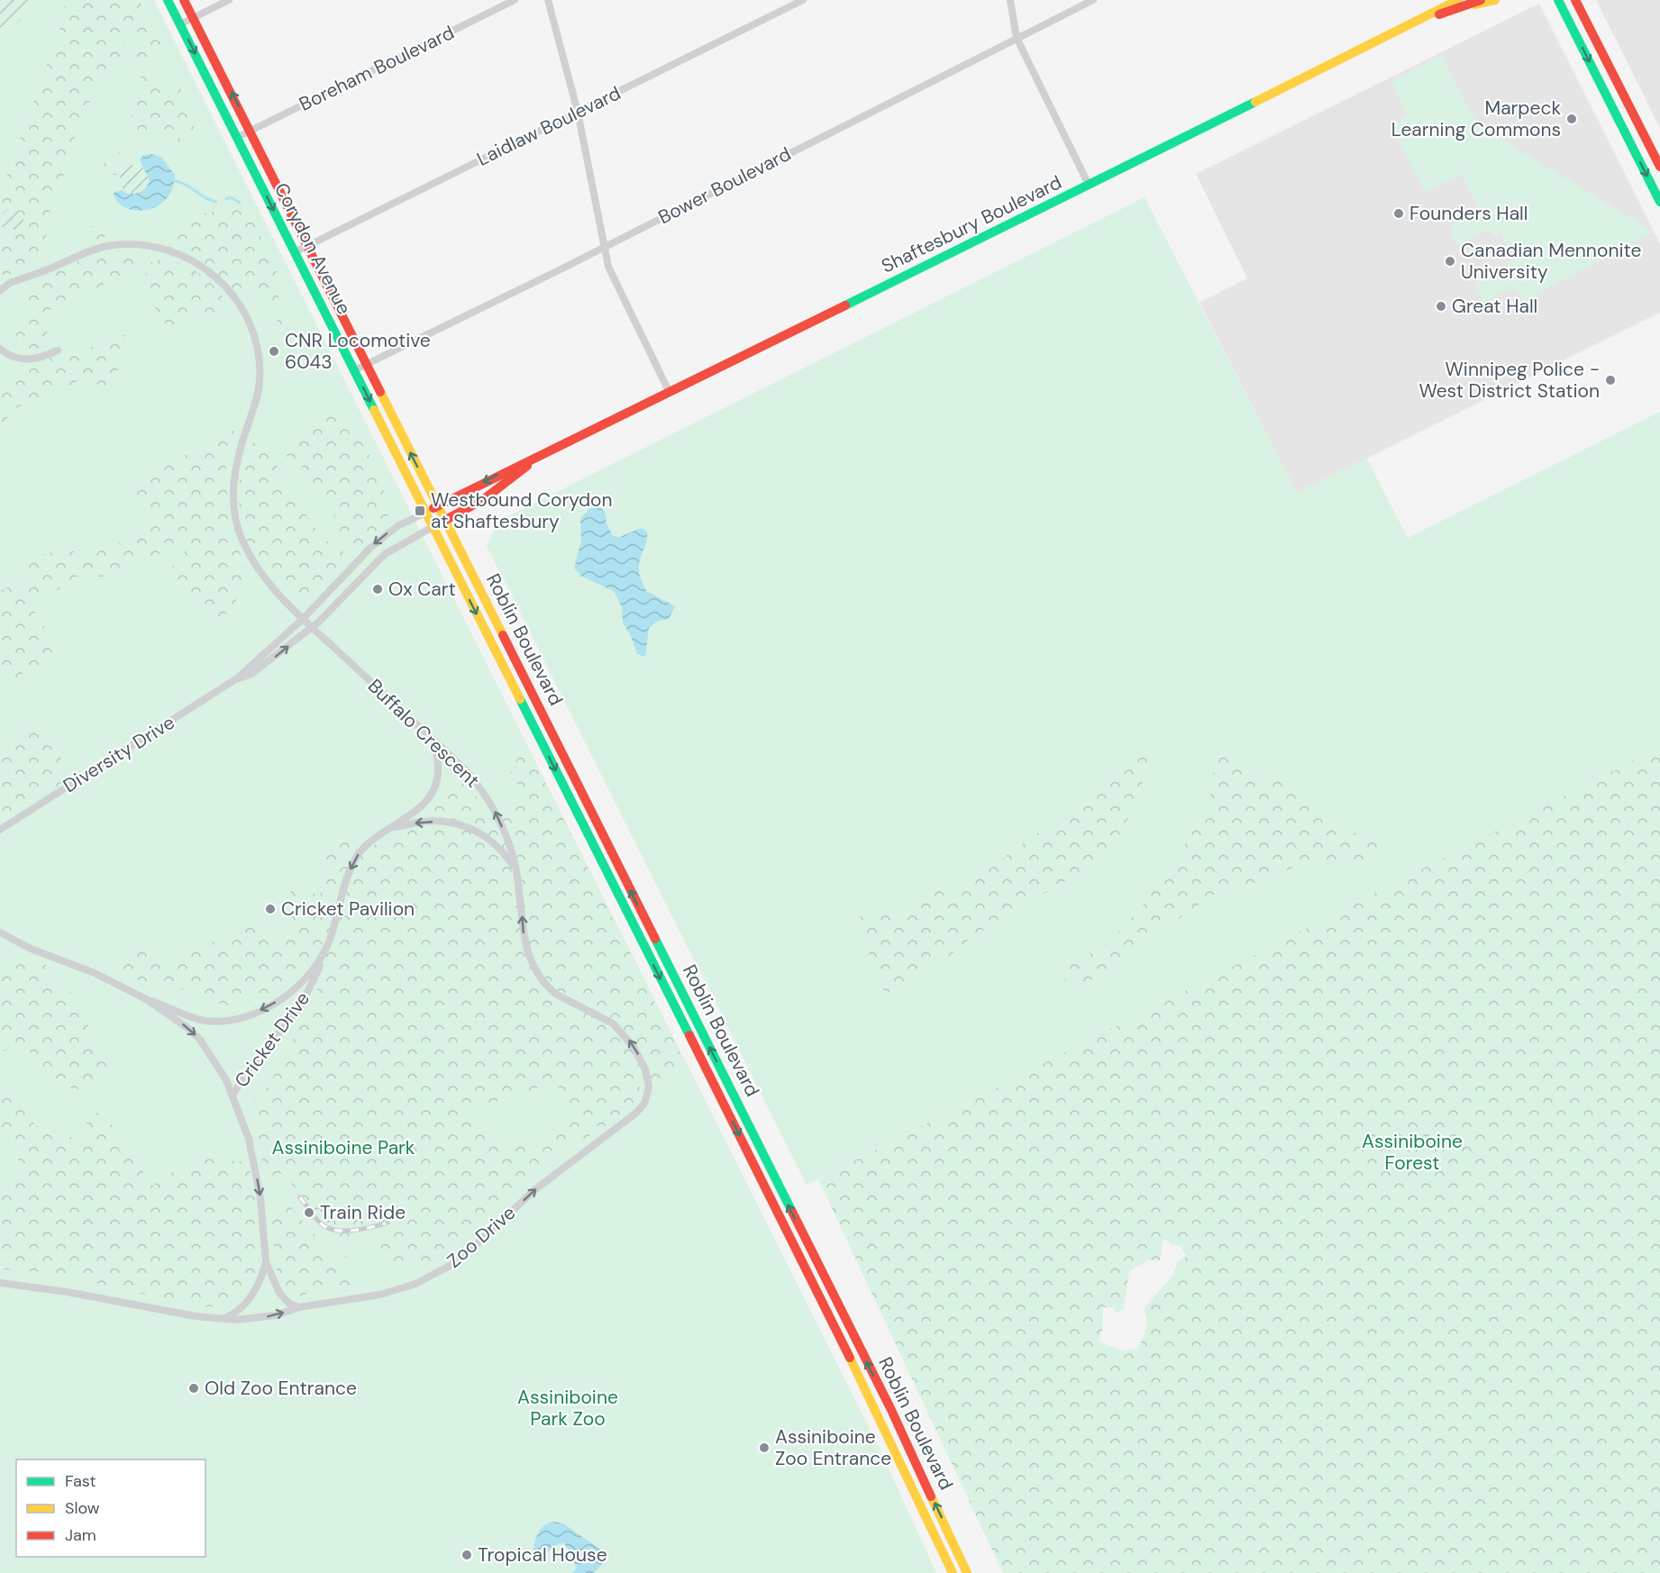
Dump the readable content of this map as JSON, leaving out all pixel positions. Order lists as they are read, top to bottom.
{
  "streets": {
    "main road": ["Shaftesbury Boulevard", "Corydon Avenue", "Roblin Boulevard"],
    "street": [
      "Boreham Boulevard",
      "Laidlaw Boulevard",
      "Bower Boulevard",
      "Buffalo Crescent",
      "Diversity Drive",
      "Cricket Drive",
      "Zoo Drive"
    ]
  },
  "crossings": [
    ["Boreham Boulevard", "Corydon Avenue"],
    ["Laidlaw Boulevard", "Corydon Avenue"],
    ["Bower Boulevard", "Corydon Avenue"],
    ["Shaftesbury Boulevard", "Corydon Avenue"],
    ["Shaftesbury Boulevard", "Roblin Boulevard"],
    ["Shaftesbury Boulevard", "Diversity Drive"],
    ["Corydon Avenue", "Roblin Boulevard"],
    ["Corydon Avenue", "Diversity Drive"],
    ["Roblin Boulevard", "Diversity Drive"],
    ["Buffalo Crescent", "Diversity Drive"],
    ["Buffalo Crescent", "Cricket Drive"],
    ["Buffalo Crescent", "Zoo Drive"],
    ["Cricket Drive", "Zoo Drive"]
  ],
  "parks": ["Assiniboine Forest", "Assiniboine Park", "Assiniboine Park Zoo"],
  "places": {
    "other": [
      "Marpeck Learning Commons",
      "Founders Hall",
      "Canadian Mennonite University",
      "Great Hall",
      "CNR Locomotive 6043",
      "Winnipeg Police - West District Station",
      "Ox Cart",
      "Cricket Pavilion",
      "Train Ride",
      "Old Zoo Entrance",
      "Assiniboine Zoo Entrance",
      "Tropical House"
    ],
    "transit": ["Westbound Corydon at Shaftesbury"]
  },
  "legend": ["Fast", "Slow", "Jam"]
}
